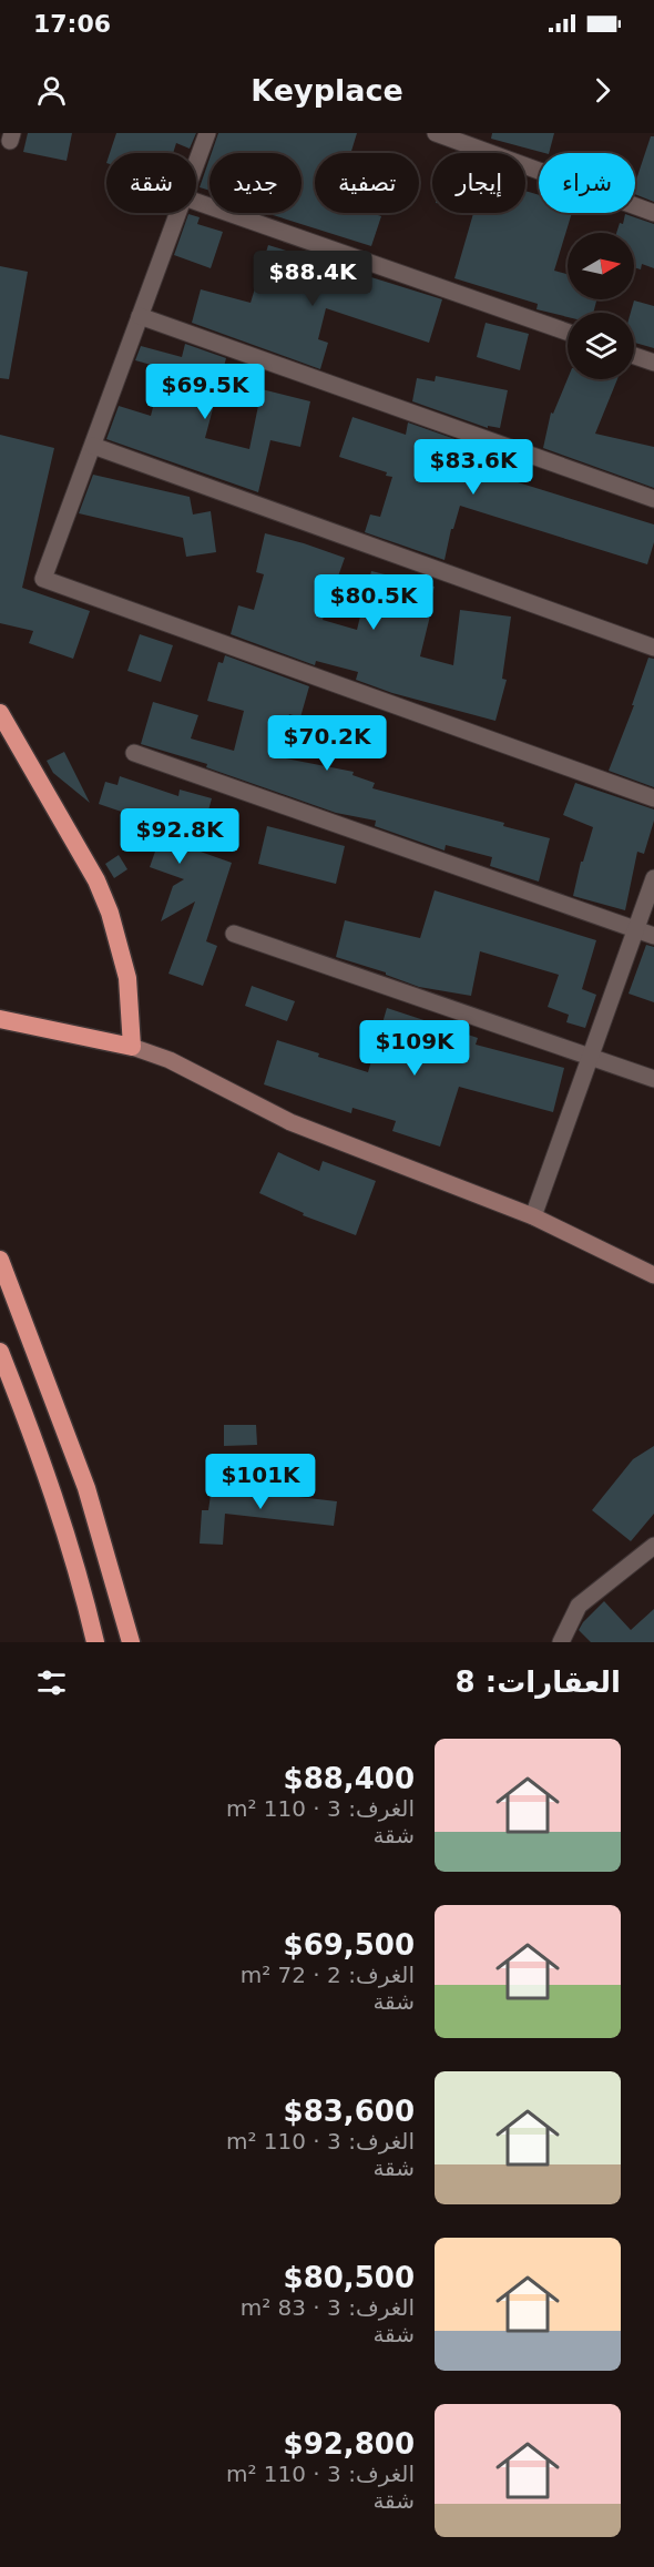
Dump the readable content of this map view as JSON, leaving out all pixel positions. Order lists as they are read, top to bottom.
{
  "north": "right",
  "page": {
    "status": "17:06",
    "header": "Keyplace",
    "chip": [
      "شراء",
      "إيجار",
      "تصفية",
      "جديد",
      "شقة"
    ],
    "price": [
      "$88.4K",
      "$69.5K",
      "$83.6K",
      "$80.5K",
      "$70.2K",
      "$92.8K",
      "$109K",
      "$101K"
    ],
    "heading": "العقارات: 8",
    "list": [
      {
        "name": "$88,400",
        "note": "الغرف: 3 · 110 m² · شقة"
      },
      {
        "name": "$69,500",
        "note": "الغرف: 2 · 72 m² · شقة"
      },
      {
        "name": "$83,600",
        "note": "الغرف: 3 · 110 m² · شقة"
      },
      {
        "name": "$80,500",
        "note": "الغرف: 3 · 83 m² · شقة"
      },
      {
        "name": "$92,800",
        "note": "الغرف: 3 · 110 m² · شقة"
      }
    ]
  }
}
